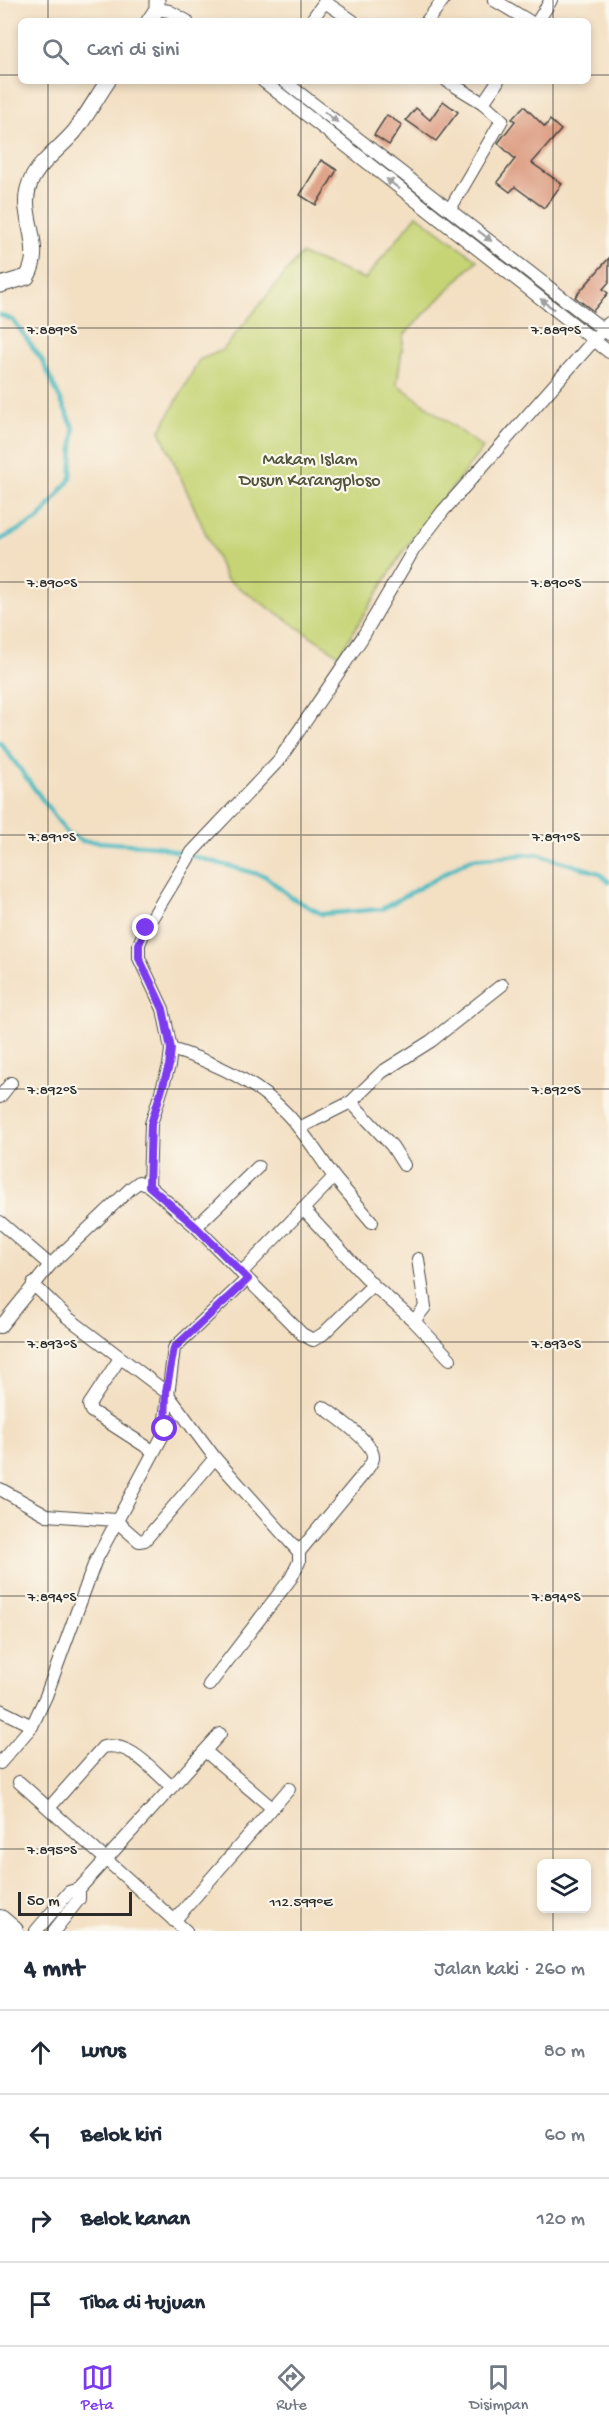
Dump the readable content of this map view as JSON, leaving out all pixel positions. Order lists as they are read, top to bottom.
{
  "parks": ["Makam Islam Dusun Karangploso"],
  "scale_bar": "50 m",
  "page": {
    "search": "Cari di sini",
    "scale": "50 m",
    "heading": ["4 mnt", "Jalan kaki · 260 m"],
    "list": [
      ["Lurus", "80 m"],
      ["Belok kiri", "60 m"],
      ["Belok kanan", "120 m"],
      "Tiba di tujuan"
    ],
    "nav": ["Peta", "Rute", "Disimpan"]
  },
  "coordinates": [
    "7.889°S",
    "7.890°S",
    "7.891°S",
    "7.892°S",
    "7.893°S",
    "7.894°S",
    "7.895°S",
    "112.599°E"
  ]
}
